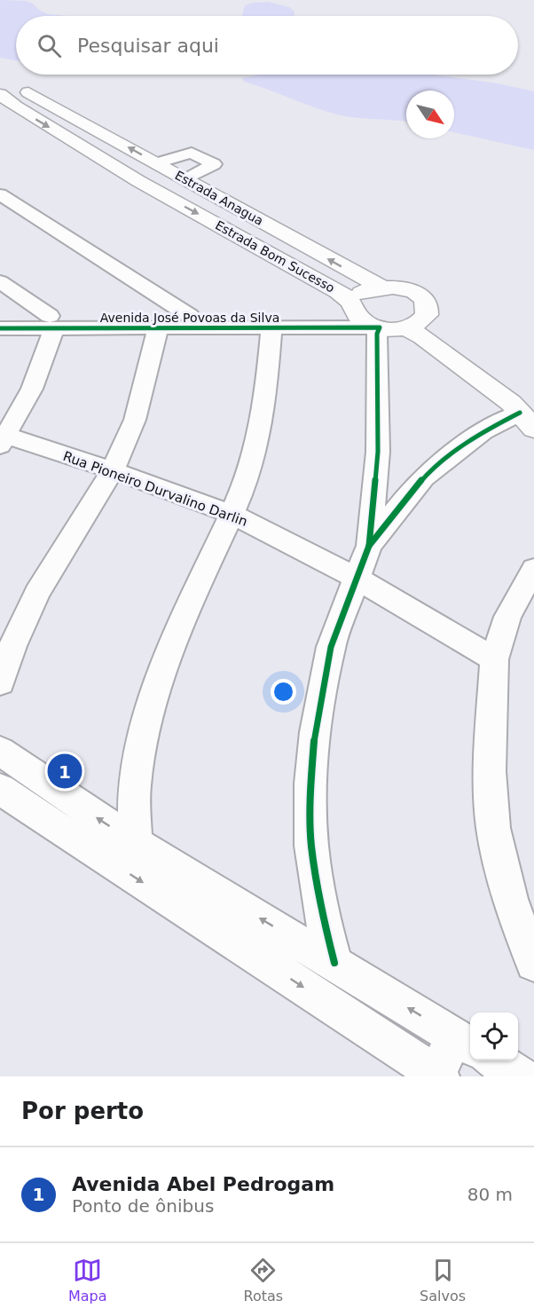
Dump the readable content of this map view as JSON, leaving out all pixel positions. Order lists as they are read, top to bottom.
{
  "streets": {
    "main road": ["Estrada Anagua", "Estrada Bom Sucesso"],
    "street": ["Avenida José Povoas da Silva", "Rua Pioneiro Durvalino Darlin"]
  },
  "crossings": [
    ["Estrada Anagua", "Estrada Bom Sucesso"],
    ["Estrada Anagua", "Avenida José Povoas da Silva"],
    ["Estrada Bom Sucesso", "Avenida José Povoas da Silva"]
  ],
  "one_way": ["Estrada Anagua", "Estrada Bom Sucesso"],
  "north": "bottom right",
  "page": {
    "search": "Pesquisar aqui",
    "pins": "1",
    "heading": "Por perto",
    "list": [
      {
        "mark": "1",
        "name": "Avenida Abel Pedrogam",
        "note": "Ponto de ônibus",
        "value": "80 m"
      }
    ],
    "nav": ["Mapa", "Rotas", "Salvos"]
  }
}
